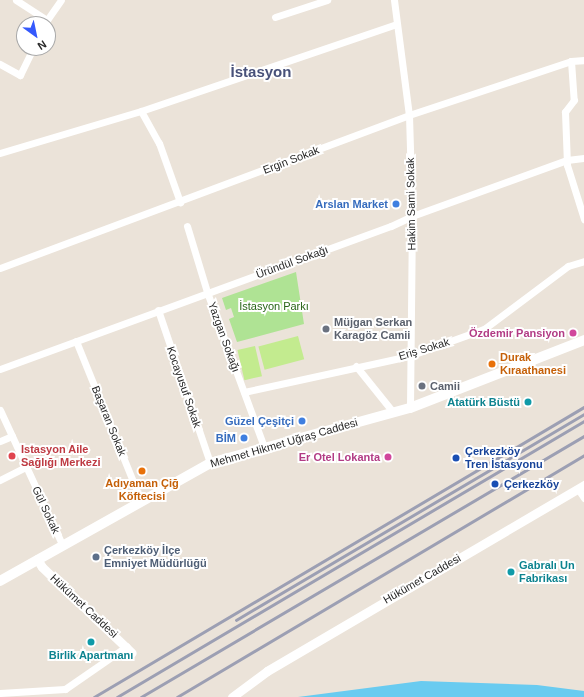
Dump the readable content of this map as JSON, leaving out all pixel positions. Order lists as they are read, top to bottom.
{
  "streets": {
    "main road": ["Mehmet Hikmet Uğraş Caddesi"],
    "street": [
      "Ergin Sokak",
      "Hakim Sami Sokak",
      "Üründül Sokağı",
      "Yazgan Sokağı",
      "Eriş Sokak",
      "Kocayusuf Sokak",
      "Başaran Sokak",
      "Gül Sokak",
      "Hükümet Caddesi"
    ]
  },
  "crossings": [
    ["Ergin Sokak", "Hakim Sami Sokak"],
    ["Hakim Sami Sokak", "Üründül Sokağı"],
    ["Hakim Sami Sokak", "Eriş Sokak"],
    ["Hakim Sami Sokak", "Mehmet Hikmet Uğraş Caddesi"],
    ["Üründül Sokağı", "Yazgan Sokağı"],
    ["Üründül Sokağı", "Kocayusuf Sokak"],
    ["Üründül Sokağı", "Başaran Sokak"],
    ["Yazgan Sokağı", "Eriş Sokak"],
    ["Yazgan Sokağı", "Mehmet Hikmet Uğraş Caddesi"],
    ["Kocayusuf Sokak", "Mehmet Hikmet Uğraş Caddesi"],
    ["Başaran Sokak", "Mehmet Hikmet Uğraş Caddesi"],
    ["Mehmet Hikmet Uğraş Caddesi", "Gül Sokak"],
    ["Mehmet Hikmet Uğraş Caddesi", "Hükümet Caddesi"]
  ],
  "districts": ["İstasyon"],
  "parks": ["İstasyon Parkı"],
  "places": [
    "Arslan Market",
    "Müjgan Serkan Karagöz Camii",
    "Özdemir Pansiyon",
    "Durak Kıraathanesi",
    "Camii",
    "Atatürk Büstü",
    "Güzel Çeşitçi",
    "BİM",
    "Istasyon Aile Sağlığı Merkezi",
    "Er Otel Lokanta",
    "Çerkezköy Tren İstasyonu",
    "Adıyaman Çiğ Köftecisi",
    "Çerkezköy",
    "Çerkezköy İlçe Emniyet Müdürlüğü",
    "Gabralı Un Fabrikası",
    "Birlik Apartmanı"
  ],
  "north": "bottom right"
}
